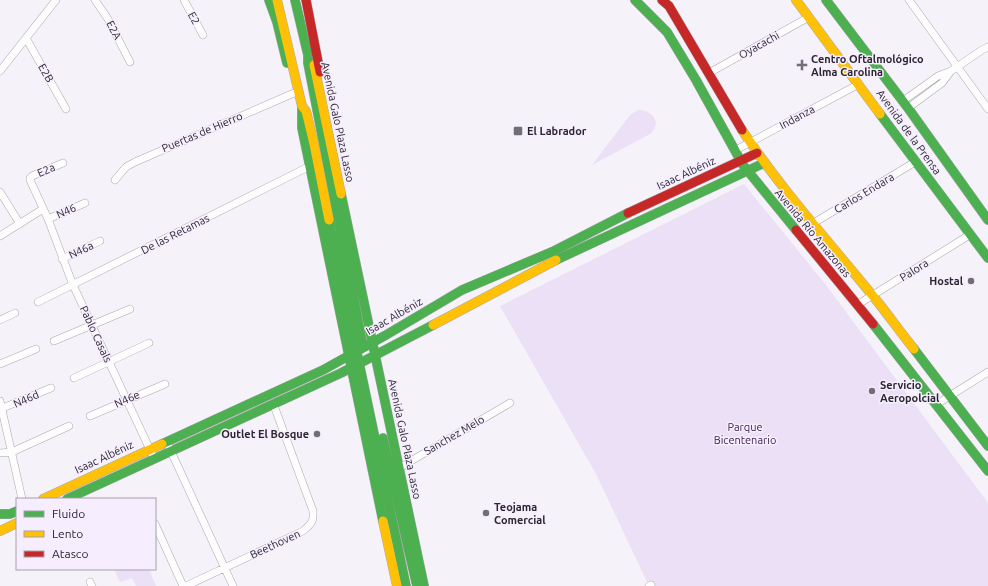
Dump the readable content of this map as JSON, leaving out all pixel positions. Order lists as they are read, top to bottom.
{
  "streets": {
    "main road": [
      "Avenida Galo Plaza Lasso",
      "Avenida de la Prensa",
      "Isaac Albéniz",
      "Avenida Río Amazonas"
    ],
    "street": [
      "E2",
      "E2A",
      "Oyacachi",
      "E2B",
      "Indanza",
      "Puertas de Hierro",
      "E2a",
      "Carlos Endara",
      "N46",
      "De las Retamas",
      "N46a",
      "Palora",
      "Pablo Casals",
      "N46d",
      "N46e",
      "Sanchez Melo",
      "Beethoven"
    ]
  },
  "crossings": [
    ["Oyacachi", "Avenida de la Prensa"],
    ["Oyacachi", "Avenida Río Amazonas"],
    ["Indanza", "Avenida de la Prensa"],
    ["Indanza", "Avenida Río Amazonas"],
    ["Avenida Galo Plaza Lasso", "Isaac Albéniz"],
    ["Avenida Galo Plaza Lasso", "De las Retamas"],
    ["Avenida Galo Plaza Lasso", "Sanchez Melo"],
    ["Avenida de la Prensa", "Carlos Endara"],
    ["Avenida de la Prensa", "Palora"],
    ["E2a", "Pablo Casals"],
    ["Isaac Albéniz", "Avenida Río Amazonas"],
    ["Isaac Albéniz", "Pablo Casals"],
    ["Isaac Albéniz", "Beethoven"],
    ["Carlos Endara", "Avenida Río Amazonas"],
    ["N46", "Pablo Casals"],
    ["Avenida Río Amazonas", "Palora"],
    ["De las Retamas", "Pablo Casals"],
    ["N46a", "Pablo Casals"],
    ["Pablo Casals", "N46e"]
  ],
  "parks": ["Parque Bicentenario"],
  "places": {
    "health": ["Centro Oftalmológico Alma Carolina"],
    "transit": ["El Labrador"],
    "other": [
      "Hostal",
      "Servicio Aeropolcial",
      "Outlet El Bosque",
      "Teojama Comercial"
    ]
  },
  "legend": ["Fluido", "Lento", "Atasco"]
}
